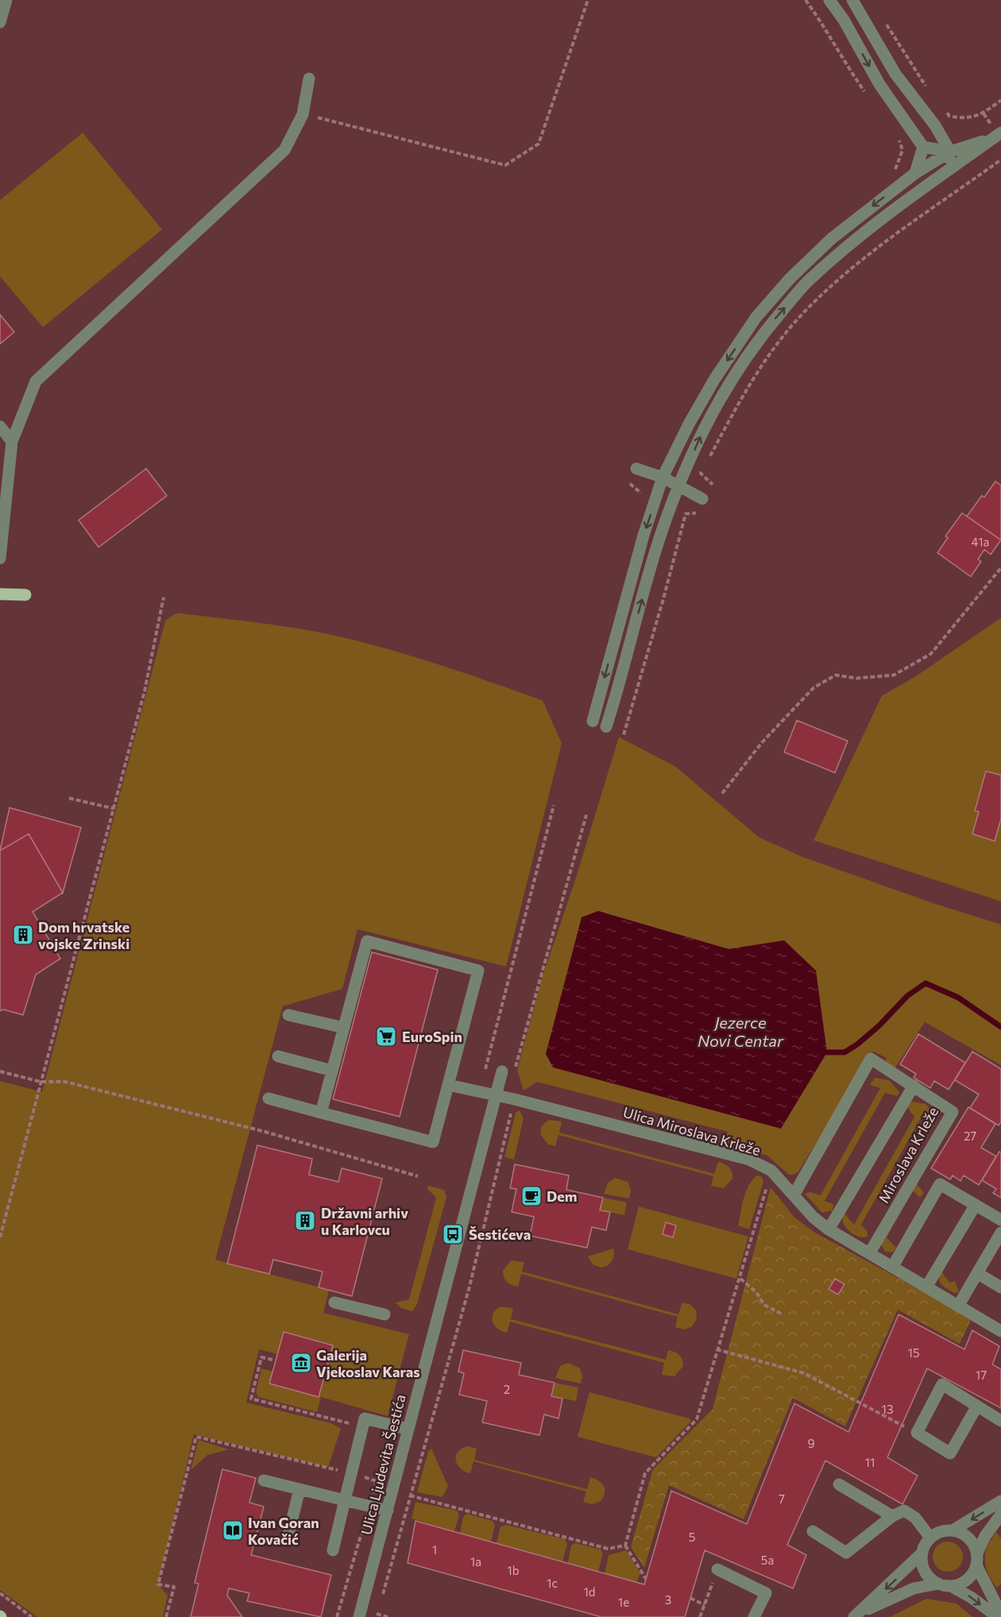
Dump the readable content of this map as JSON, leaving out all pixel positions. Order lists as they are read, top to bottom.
{
  "streets": {
    "street": ["Ulica Miroslava Krleže", "Miroslava Krleže", "Ulica Ljudevita Šestića"]
  },
  "crossings": [
    ["Ulica Miroslava Krleže", "Miroslava Krleže"],
    ["Ulica Miroslava Krleže", "Ulica Ljudevita Šestića"]
  ],
  "water": ["Jezerce Novi Centar"],
  "places": {
    "building": ["Dom hrvatske vojske Zrinski", "Državni arhiv u Karlovcu"],
    "supermarket": ["EuroSpin"],
    "cafe": ["Dem"],
    "bus stop": ["Šestićeva"],
    "museum": ["Galerija Vjekoslav Karas"],
    "library": ["Ivan Goran Kovačić"]
  },
  "house_numbers": [
    "41a",
    "27",
    "15",
    "17",
    "2",
    "13",
    "9",
    "11",
    "7",
    "5",
    "1",
    "5a",
    "1a",
    "1b",
    "1c",
    "1d",
    "3",
    "1e"
  ]
}
